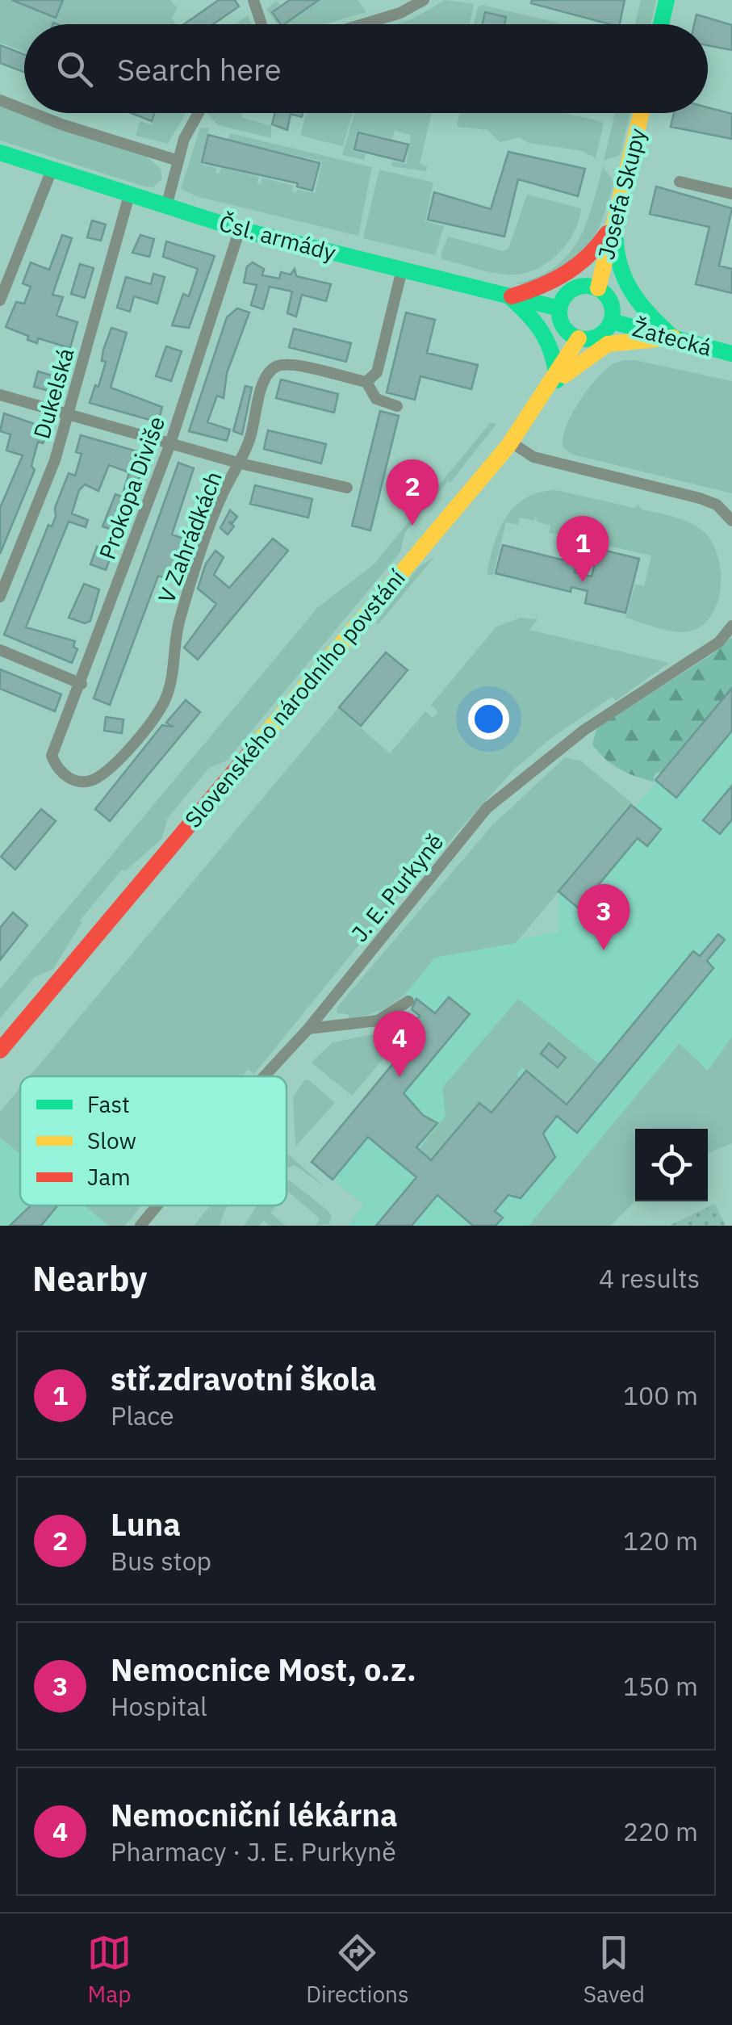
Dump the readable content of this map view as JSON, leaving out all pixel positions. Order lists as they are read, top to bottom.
{
  "streets": {
    "street": [
      "Josefa Skupy",
      "Čsl. armády",
      "Žatecká",
      "Dukelská",
      "Prokopa Diviše",
      "V Zahrádkách",
      "Slovenského národního povstání",
      "J. E. Purkyně"
    ]
  },
  "crossings": [
    ["Josefa Skupy", "Čsl. armády"],
    ["Josefa Skupy", "Žatecká"],
    ["Josefa Skupy", "Slovenského národního povstání"],
    ["Čsl. armády", "Žatecká"],
    ["Čsl. armády", "Dukelská"],
    ["Čsl. armády", "Prokopa Diviše"],
    ["Čsl. armády", "Slovenského národního povstání"],
    ["Žatecká", "Slovenského národního povstání"],
    ["Prokopa Diviše", "V Zahrádkách"]
  ],
  "legend": ["Fast", "Slow", "Jam"],
  "page": {
    "search": "Search here",
    "pins": [
      "2",
      "1",
      "3",
      "4"
    ],
    "heading": ["Nearby", "4 results"],
    "list": [
      {
        "mark": "1",
        "name": "stř.zdravotní škola",
        "note": "Place",
        "value": "100 m"
      },
      {
        "mark": "2",
        "name": "Luna",
        "note": "Bus stop",
        "value": "120 m"
      },
      {
        "mark": "3",
        "name": "Nemocnice Most, o.z.",
        "note": "Hospital",
        "value": "150 m"
      },
      {
        "mark": "4",
        "name": "Nemocniční lékárna",
        "note": "Pharmacy · J. E. Purkyně",
        "value": "220 m"
      }
    ],
    "nav": ["Map", "Directions", "Saved"]
  }
}
